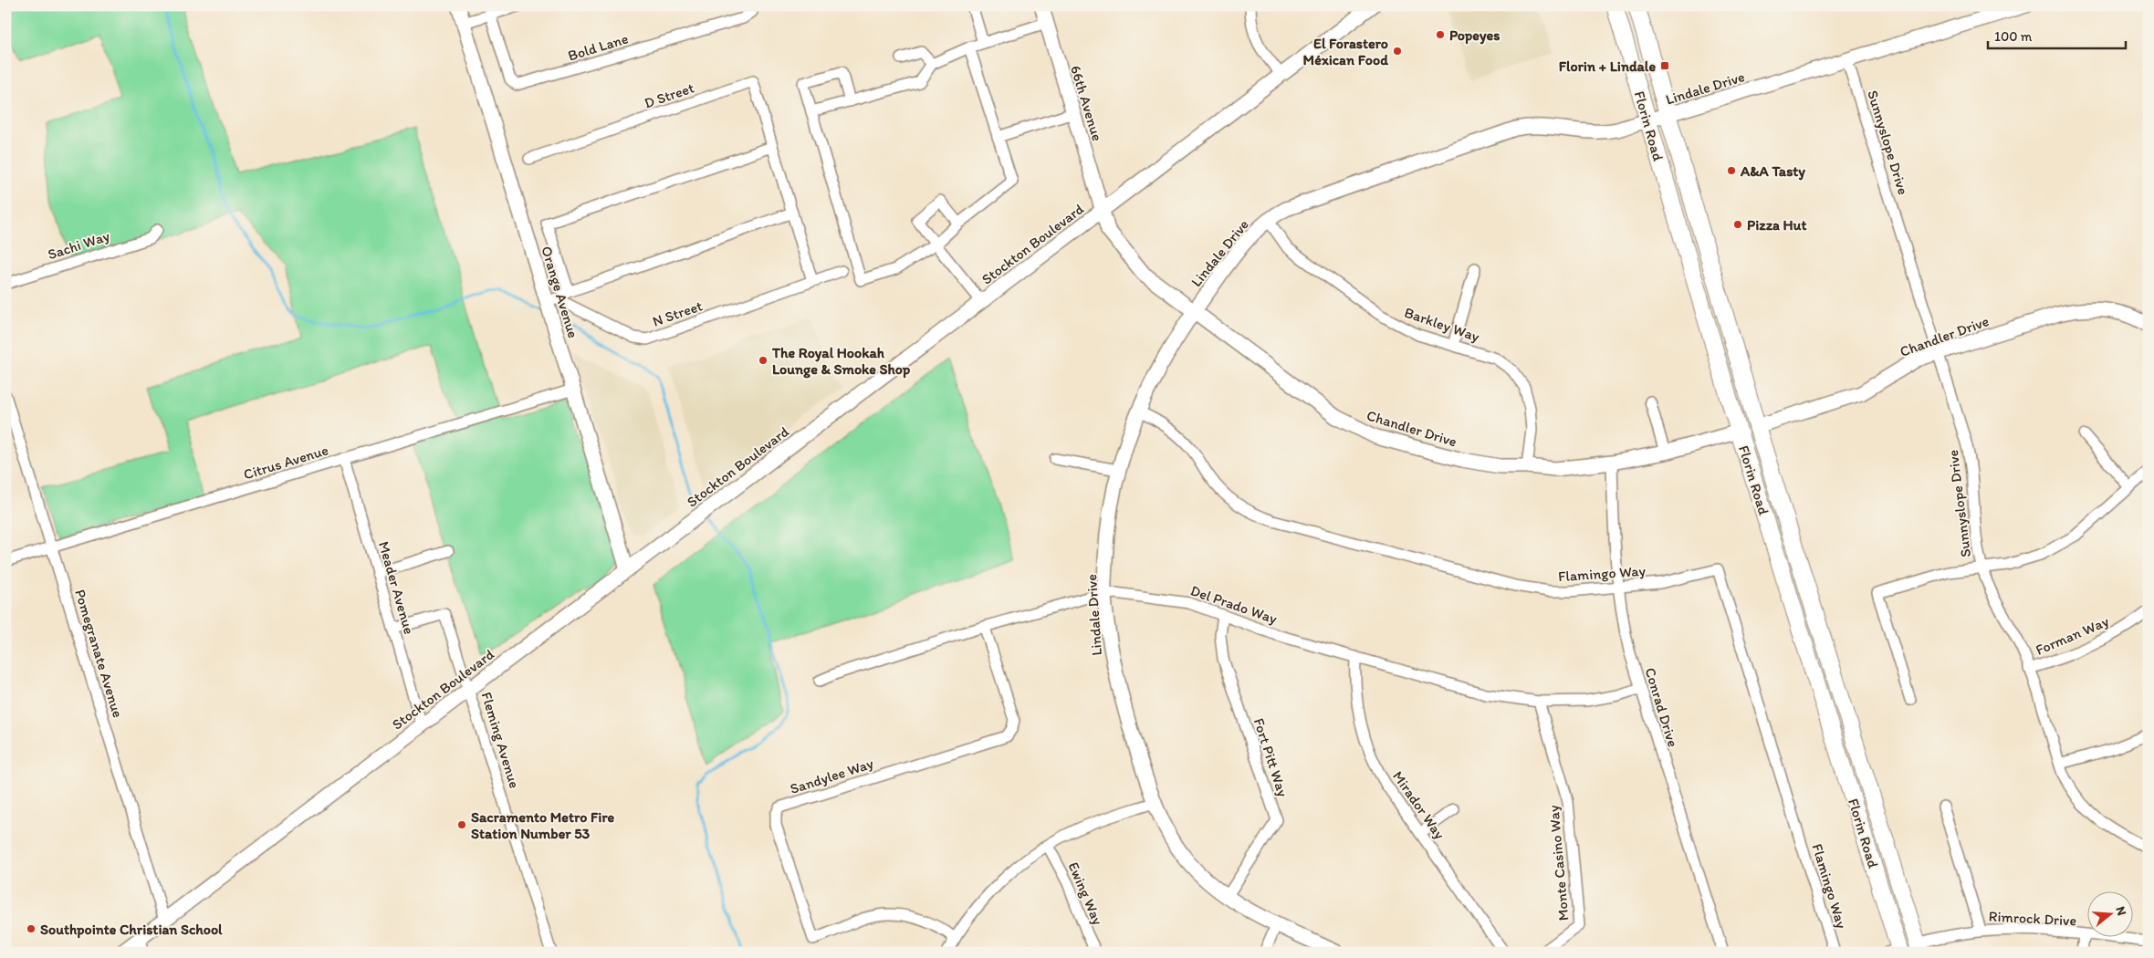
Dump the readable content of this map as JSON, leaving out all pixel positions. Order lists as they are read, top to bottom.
{
  "streets": {
    "main road": ["Florin Road"],
    "street": [
      "Bold Lane",
      "Lindale Drive",
      "D Street",
      "66th Avenue",
      "Sunnyslope Drive",
      "Stockton Boulevard",
      "Sachi Way",
      "Orange Avenue",
      "N Street",
      "Barkley Way",
      "Chandler Drive",
      "Citrus Avenue",
      "Flamingo Way",
      "Meader Avenue",
      "Del Prado Way",
      "Forman Way",
      "Pomegranate Avenue",
      "Conrad Drive",
      "Fleming Avenue",
      "Fort Pitt Way",
      "Sandylee Way",
      "Mirador Way",
      "Monte Casino Way",
      "Ewing Way",
      "Rimrock Drive"
    ]
  },
  "crossings": [
    ["Lindale Drive", "Florin Road"],
    ["Lindale Drive", "Sunnyslope Drive"],
    ["Lindale Drive", "Barkley Way"],
    ["Lindale Drive", "Chandler Drive"],
    ["Lindale Drive", "Flamingo Way"],
    ["Lindale Drive", "Del Prado Way"],
    ["Lindale Drive", "Fort Pitt Way"],
    ["66th Avenue", "Stockton Boulevard"],
    ["66th Avenue", "Chandler Drive"],
    ["Florin Road", "Chandler Drive"],
    ["Florin Road", "Rimrock Drive"],
    ["Sunnyslope Drive", "Chandler Drive"],
    ["Sunnyslope Drive", "Forman Way"],
    ["Stockton Boulevard", "Orange Avenue"],
    ["Stockton Boulevard", "Chandler Drive"],
    ["Stockton Boulevard", "Meader Avenue"],
    ["Stockton Boulevard", "Pomegranate Avenue"],
    ["Stockton Boulevard", "Fleming Avenue"],
    ["Orange Avenue", "N Street"],
    ["Orange Avenue", "Citrus Avenue"],
    ["Barkley Way", "Chandler Drive"],
    ["Chandler Drive", "Conrad Drive"],
    ["Citrus Avenue", "Meader Avenue"],
    ["Citrus Avenue", "Pomegranate Avenue"],
    ["Flamingo Way", "Conrad Drive"],
    ["Meader Avenue", "Fleming Avenue"],
    ["Del Prado Way", "Conrad Drive"],
    ["Del Prado Way", "Fort Pitt Way"],
    ["Del Prado Way", "Sandylee Way"],
    ["Del Prado Way", "Mirador Way"],
    ["Del Prado Way", "Monte Casino Way"]
  ],
  "places": {
    "other": [
      "Popeyes",
      "El Forastero Méxican Food",
      "A&A Tasty",
      "Pizza Hut",
      "The Royal Hookah Lounge & Smoke Shop",
      "Sacramento Metro Fire Station Number 53",
      "Southpointe Christian School"
    ],
    "transit": ["Florin + Lindale"]
  },
  "scale_bar": "100 m",
  "north": "right"
}
